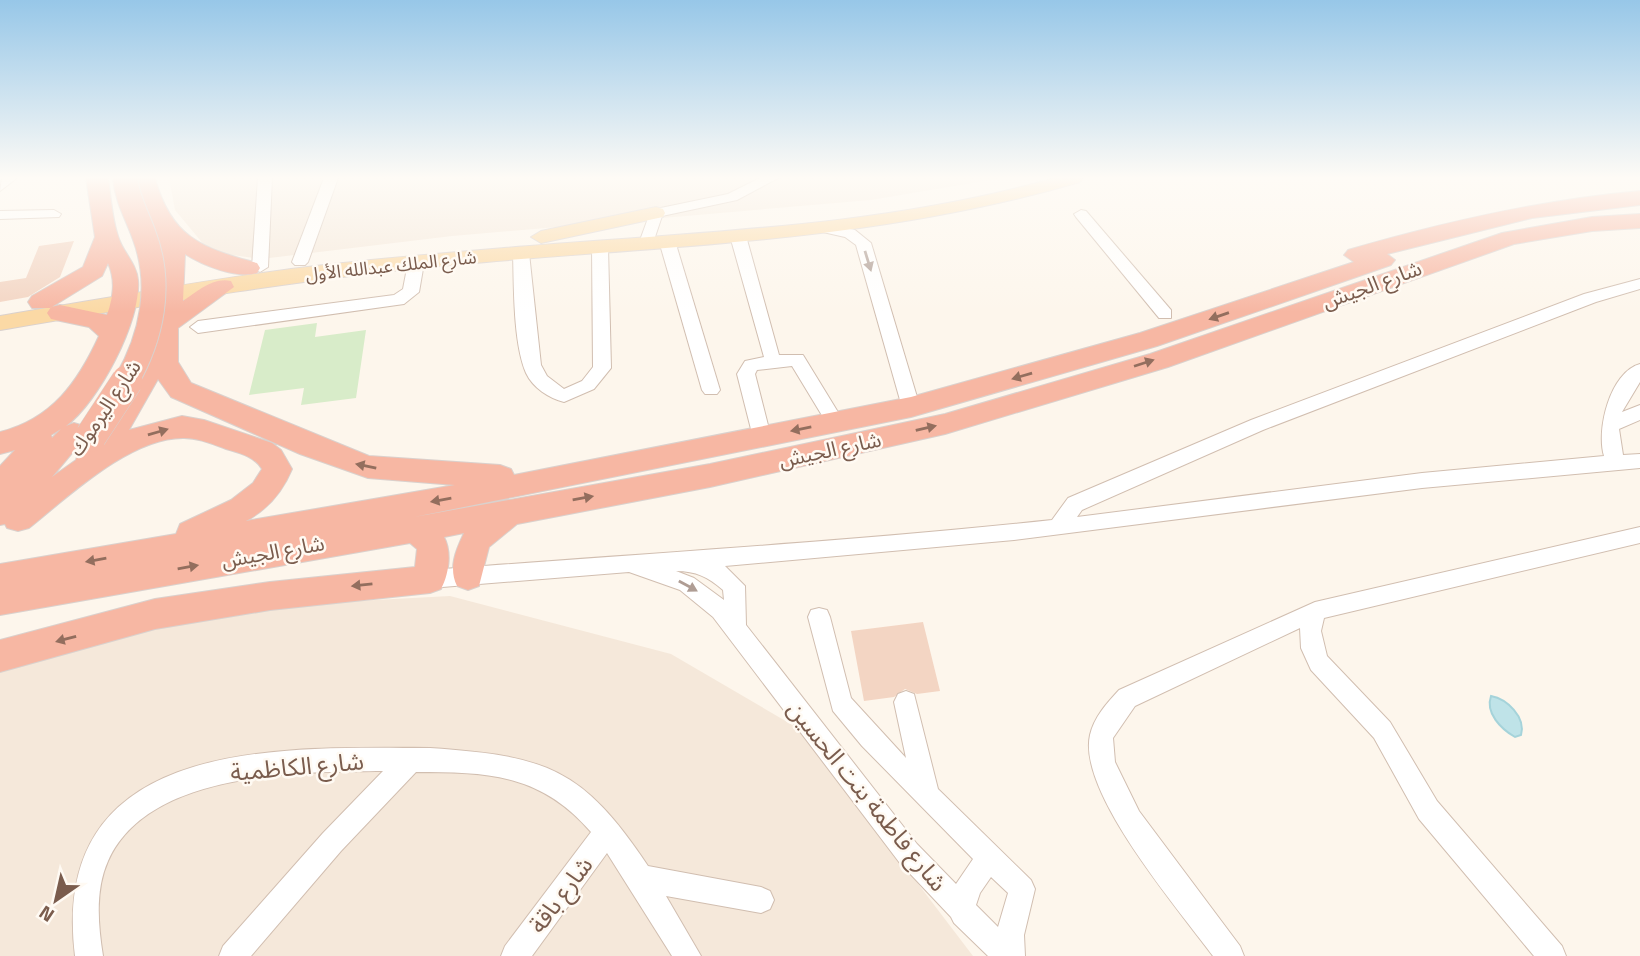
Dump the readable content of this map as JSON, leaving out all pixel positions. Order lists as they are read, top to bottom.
{
  "streets": {
    "highway": ["شارع الجيش", "شارع اليرموك"],
    "main road": ["شارع الملك عبدالله الأول"],
    "street": ["شارع الكاظمية", "شارع فاطمة بنت الحسين", "شارع باقة"]
  },
  "crossings": [
    ["شارع الكاظمية", "شارع باقة"]
  ],
  "north": "bottom left"
}
